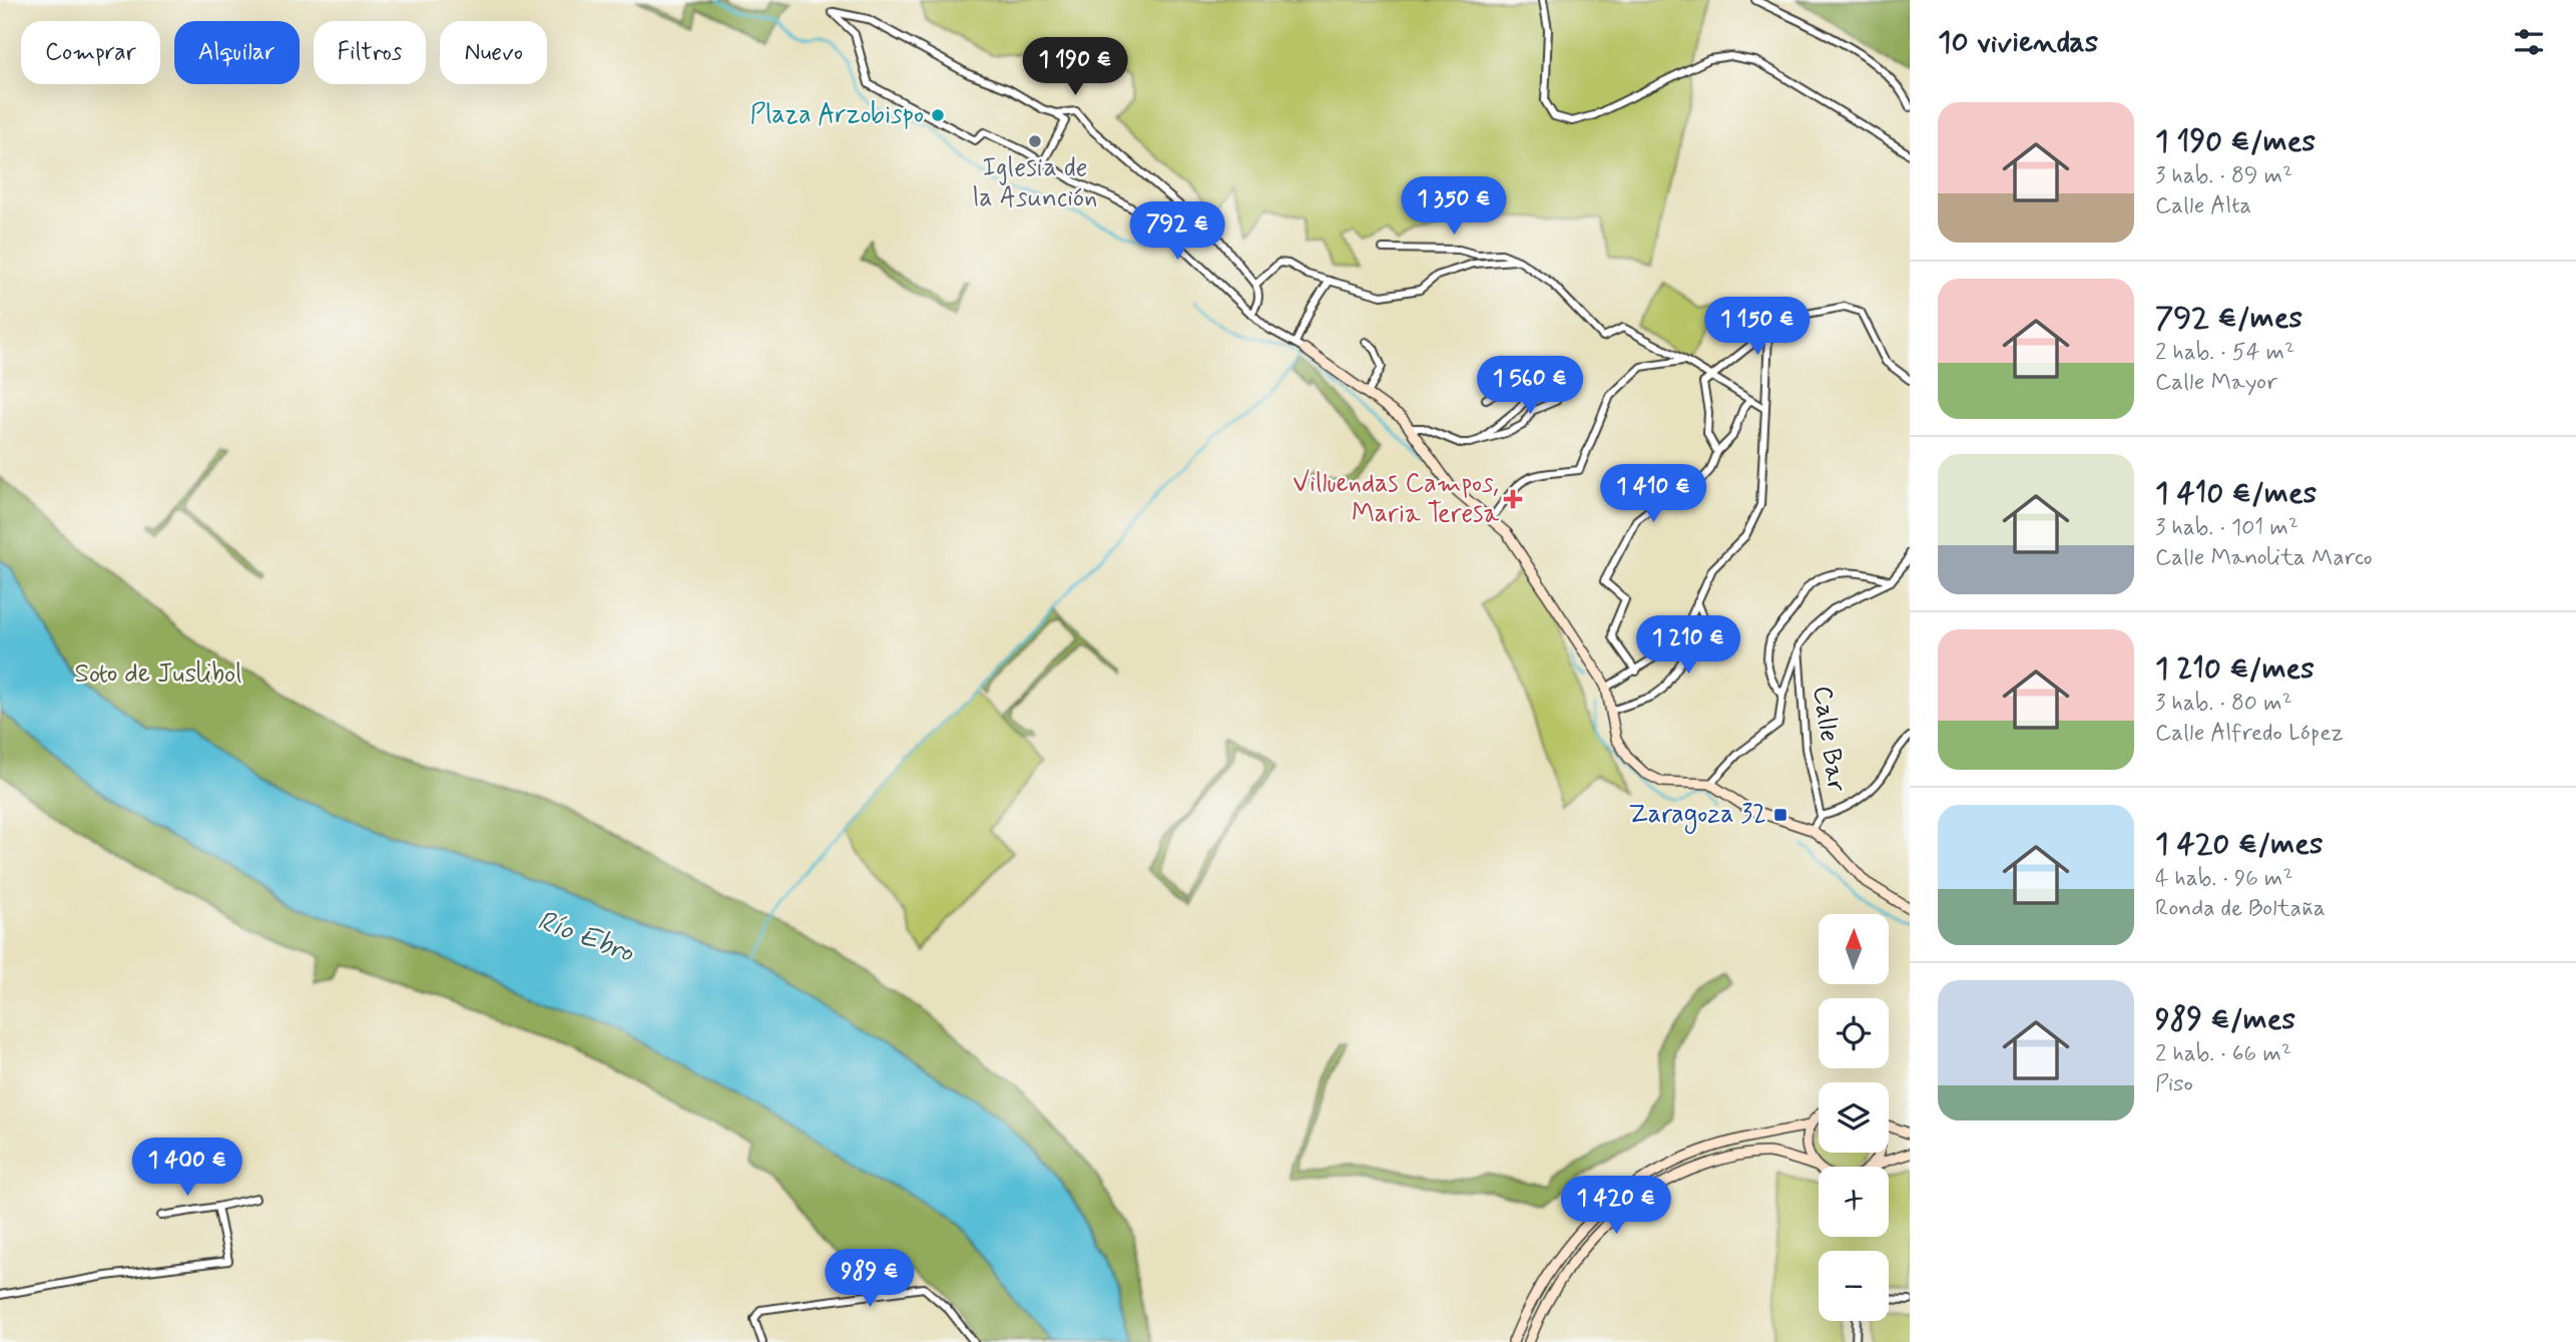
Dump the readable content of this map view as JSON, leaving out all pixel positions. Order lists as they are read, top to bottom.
{
  "streets": {
    "street": ["Calle Bar"]
  },
  "water": ["Río Ebro"],
  "parks": ["Soto de Juslibol"],
  "places": {
    "other": ["Plaza Arzobispo", "Iglesia de la Asunción"],
    "health": ["Villuendas Campos, Maria Teresa"],
    "transit": ["Zaragoza 32"]
  },
  "north": "top",
  "page": {
    "heading": "10 viviendas",
    "chip": [
      "Comprar",
      "Alquilar",
      "Filtros",
      "Nuevo"
    ],
    "price": [
      "1 190 €",
      "1 350 €",
      "792 €",
      "1 150 €",
      "1 560 €",
      "1 410 €",
      "1 210 €",
      "1 400 €",
      "1 420 €",
      "989 €"
    ],
    "list": [
      {
        "name": "1 190 €/mes",
        "note": "3 hab. · 89 m² · Calle Alta"
      },
      {
        "name": "792 €/mes",
        "note": "2 hab. · 54 m² · Calle Mayor"
      },
      {
        "name": "1 410 €/mes",
        "note": "3 hab. · 101 m² · Calle Manolita Marco"
      },
      {
        "name": "1 210 €/mes",
        "note": "3 hab. · 80 m² · Calle Alfredo López"
      },
      {
        "name": "1 420 €/mes",
        "note": "4 hab. · 96 m² · Ronda de Boltaña"
      },
      {
        "name": "989 €/mes",
        "note": "2 hab. · 66 m² · Piso"
      }
    ],
    "map_buttons": ["+", "−"]
  }
}
